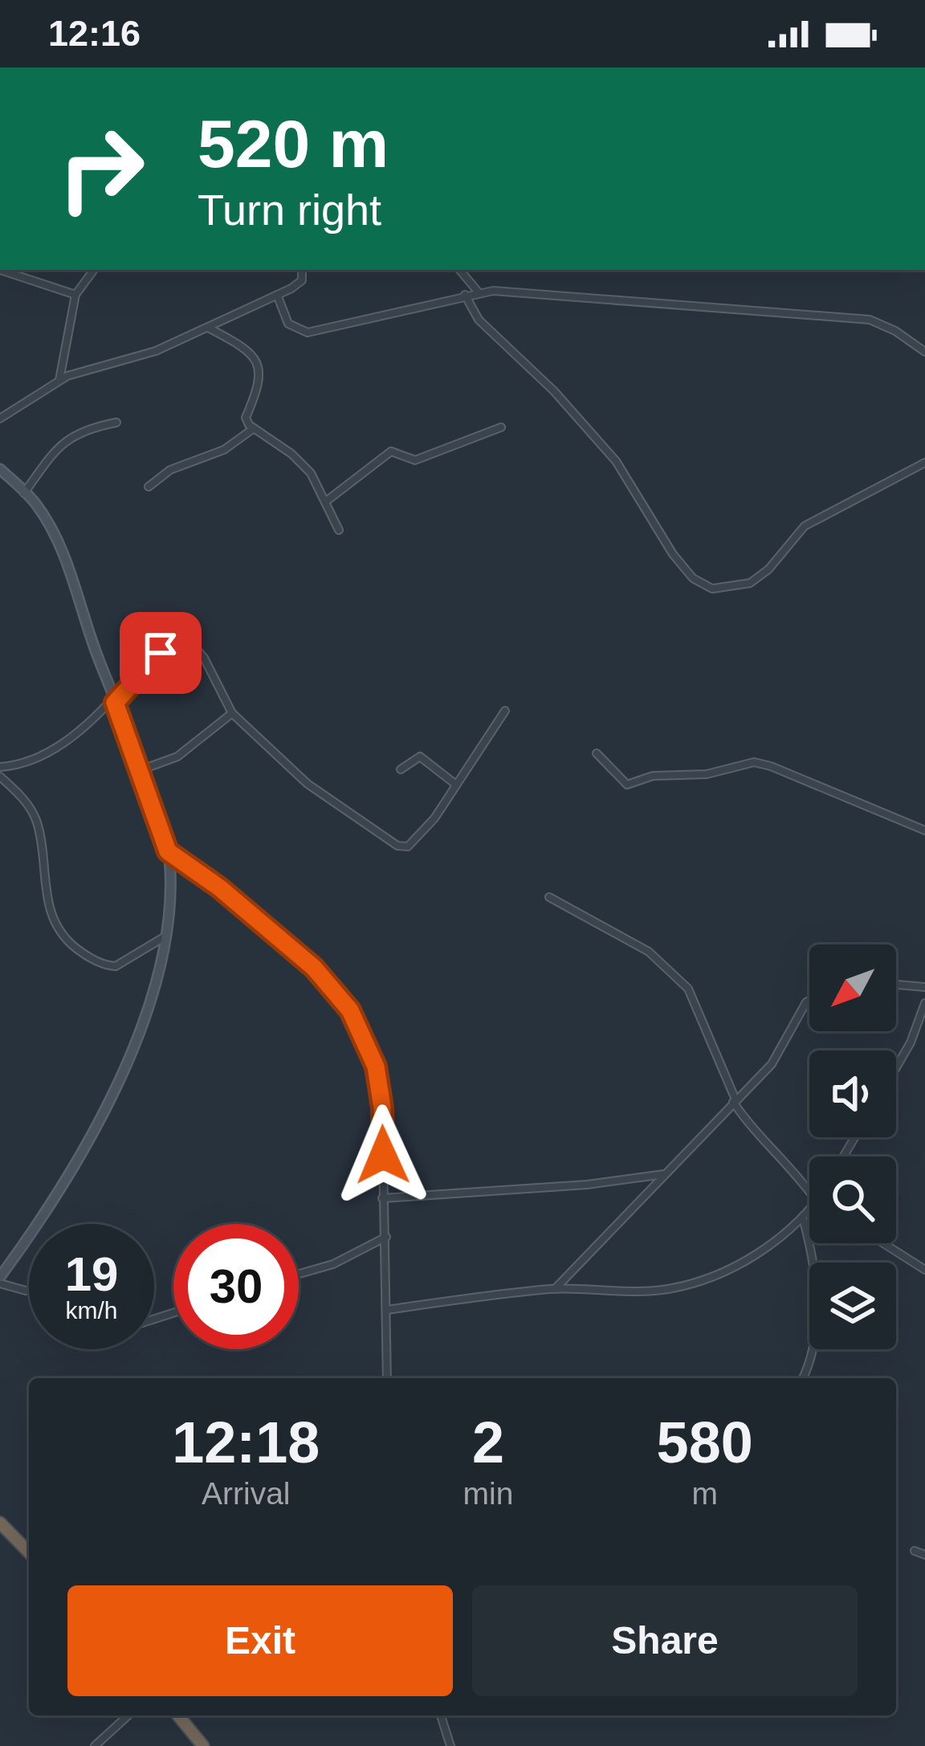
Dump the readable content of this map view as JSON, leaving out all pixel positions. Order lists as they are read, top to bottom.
{
  "north": "bottom left",
  "page": {
    "status": "12:16",
    "turn": ["520 m", "Turn right"],
    "speed": "19 km/h",
    "limit": "30",
    "eta": [
      "12:18",
      "Arrival",
      "2",
      "min",
      "580",
      "m"
    ],
    "buttons": ["Exit", "Share"]
  }
}
